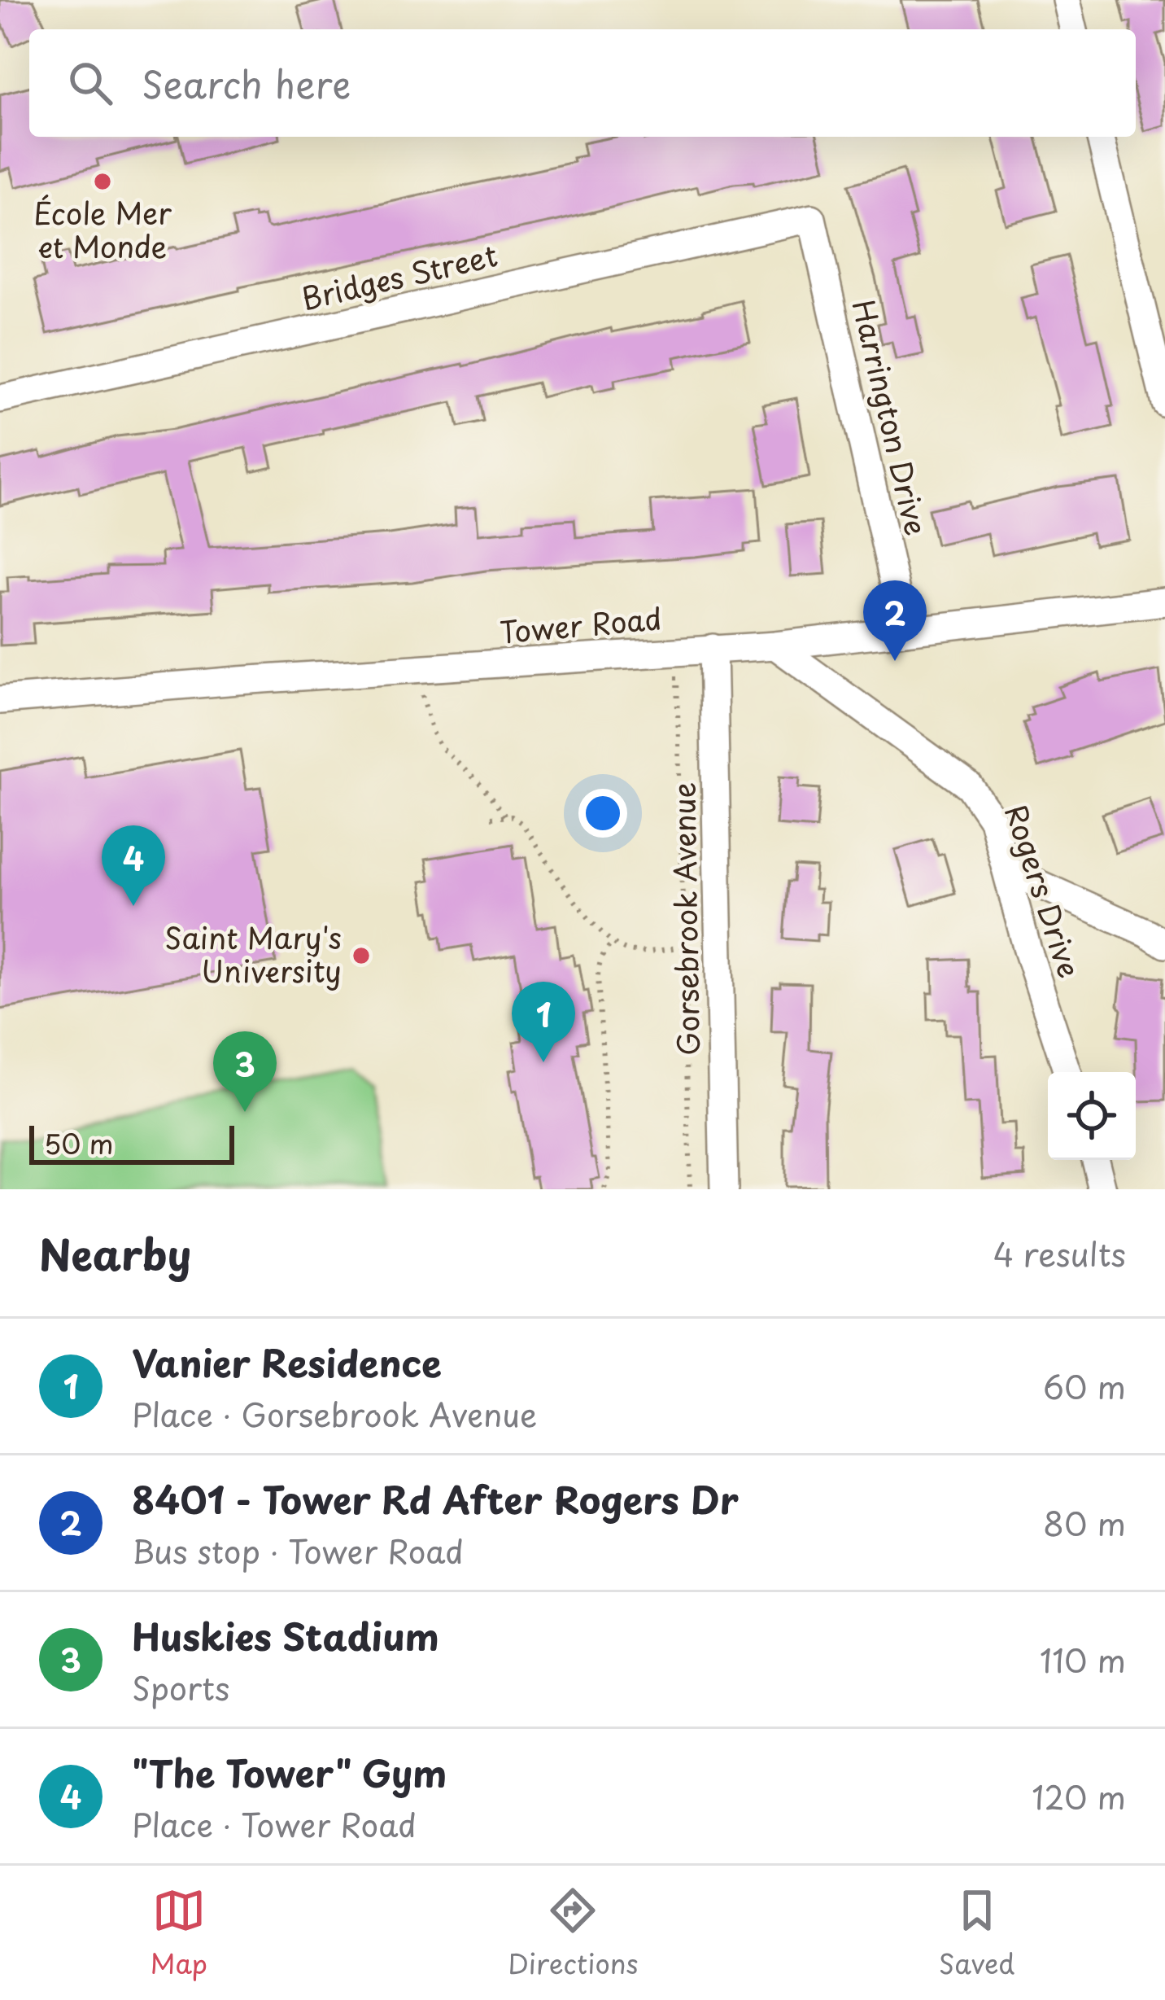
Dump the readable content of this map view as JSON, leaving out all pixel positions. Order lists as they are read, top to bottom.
{
  "streets": {
    "street": [
      "Bridges Street",
      "Harrington Drive",
      "Tower Road",
      "Rogers Drive",
      "Gorsebrook Avenue"
    ]
  },
  "crossings": [
    ["Bridges Street", "Harrington Drive"],
    ["Harrington Drive", "Tower Road"],
    ["Tower Road", "Rogers Drive"],
    ["Tower Road", "Gorsebrook Avenue"]
  ],
  "places": ["École Mer et Monde", "Saint Mary's University"],
  "scale_bar": "50 m",
  "page": {
    "search": "Search here",
    "pins": [
      "2",
      "4",
      "1",
      "3"
    ],
    "scale": "50 m",
    "heading": ["Nearby", "4 results"],
    "list": [
      {
        "mark": "1",
        "name": "Vanier Residence",
        "note": "Place · Gorsebrook Avenue",
        "value": "60 m"
      },
      {
        "mark": "2",
        "name": "8401 - Tower Rd After Rogers Dr",
        "note": "Bus stop · Tower Road",
        "value": "80 m"
      },
      {
        "mark": "3",
        "name": "Huskies Stadium",
        "note": "Sports",
        "value": "110 m"
      },
      {
        "mark": "4",
        "name": "\"The Tower\" Gym",
        "note": "Place · Tower Road",
        "value": "120 m"
      }
    ],
    "nav": ["Map", "Directions", "Saved"]
  }
}
